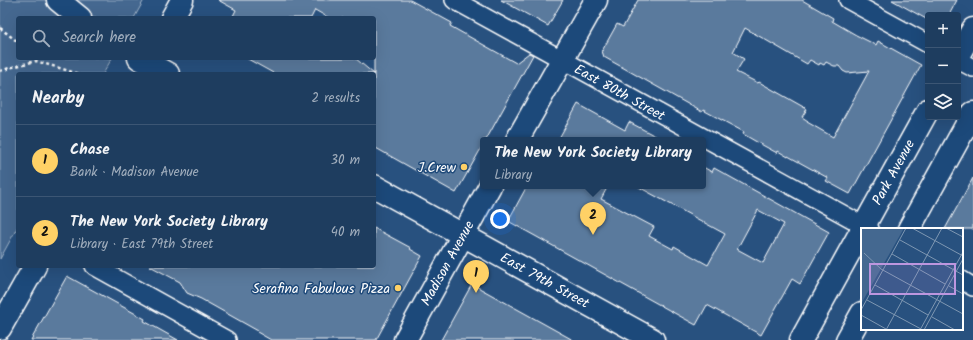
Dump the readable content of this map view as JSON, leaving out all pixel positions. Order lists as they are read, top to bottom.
{
  "streets": {
    "main road": ["Park Avenue", "Madison Avenue", "East 79th Street"],
    "street": ["East 80th Street"]
  },
  "crossings": [
    ["East 80th Street", "Park Avenue"],
    ["Madison Avenue", "East 79th Street"]
  ],
  "places": ["J.Crew", "Serafina Fabulous Pizza"],
  "page": {
    "map_buttons": ["+", "−"],
    "search": "Search here",
    "heading": ["Nearby", "2 results"],
    "list": [
      {
        "mark": "1",
        "name": "Chase",
        "note": "Bank · Madison Avenue",
        "value": "30 m"
      },
      {
        "mark": "2",
        "name": "The New York Society Library",
        "note": "Library · East 79th Street",
        "value": "40 m"
      }
    ],
    "popup": ["The New York Society Library", "Library"],
    "pins": ["2", "1"]
  }
}
